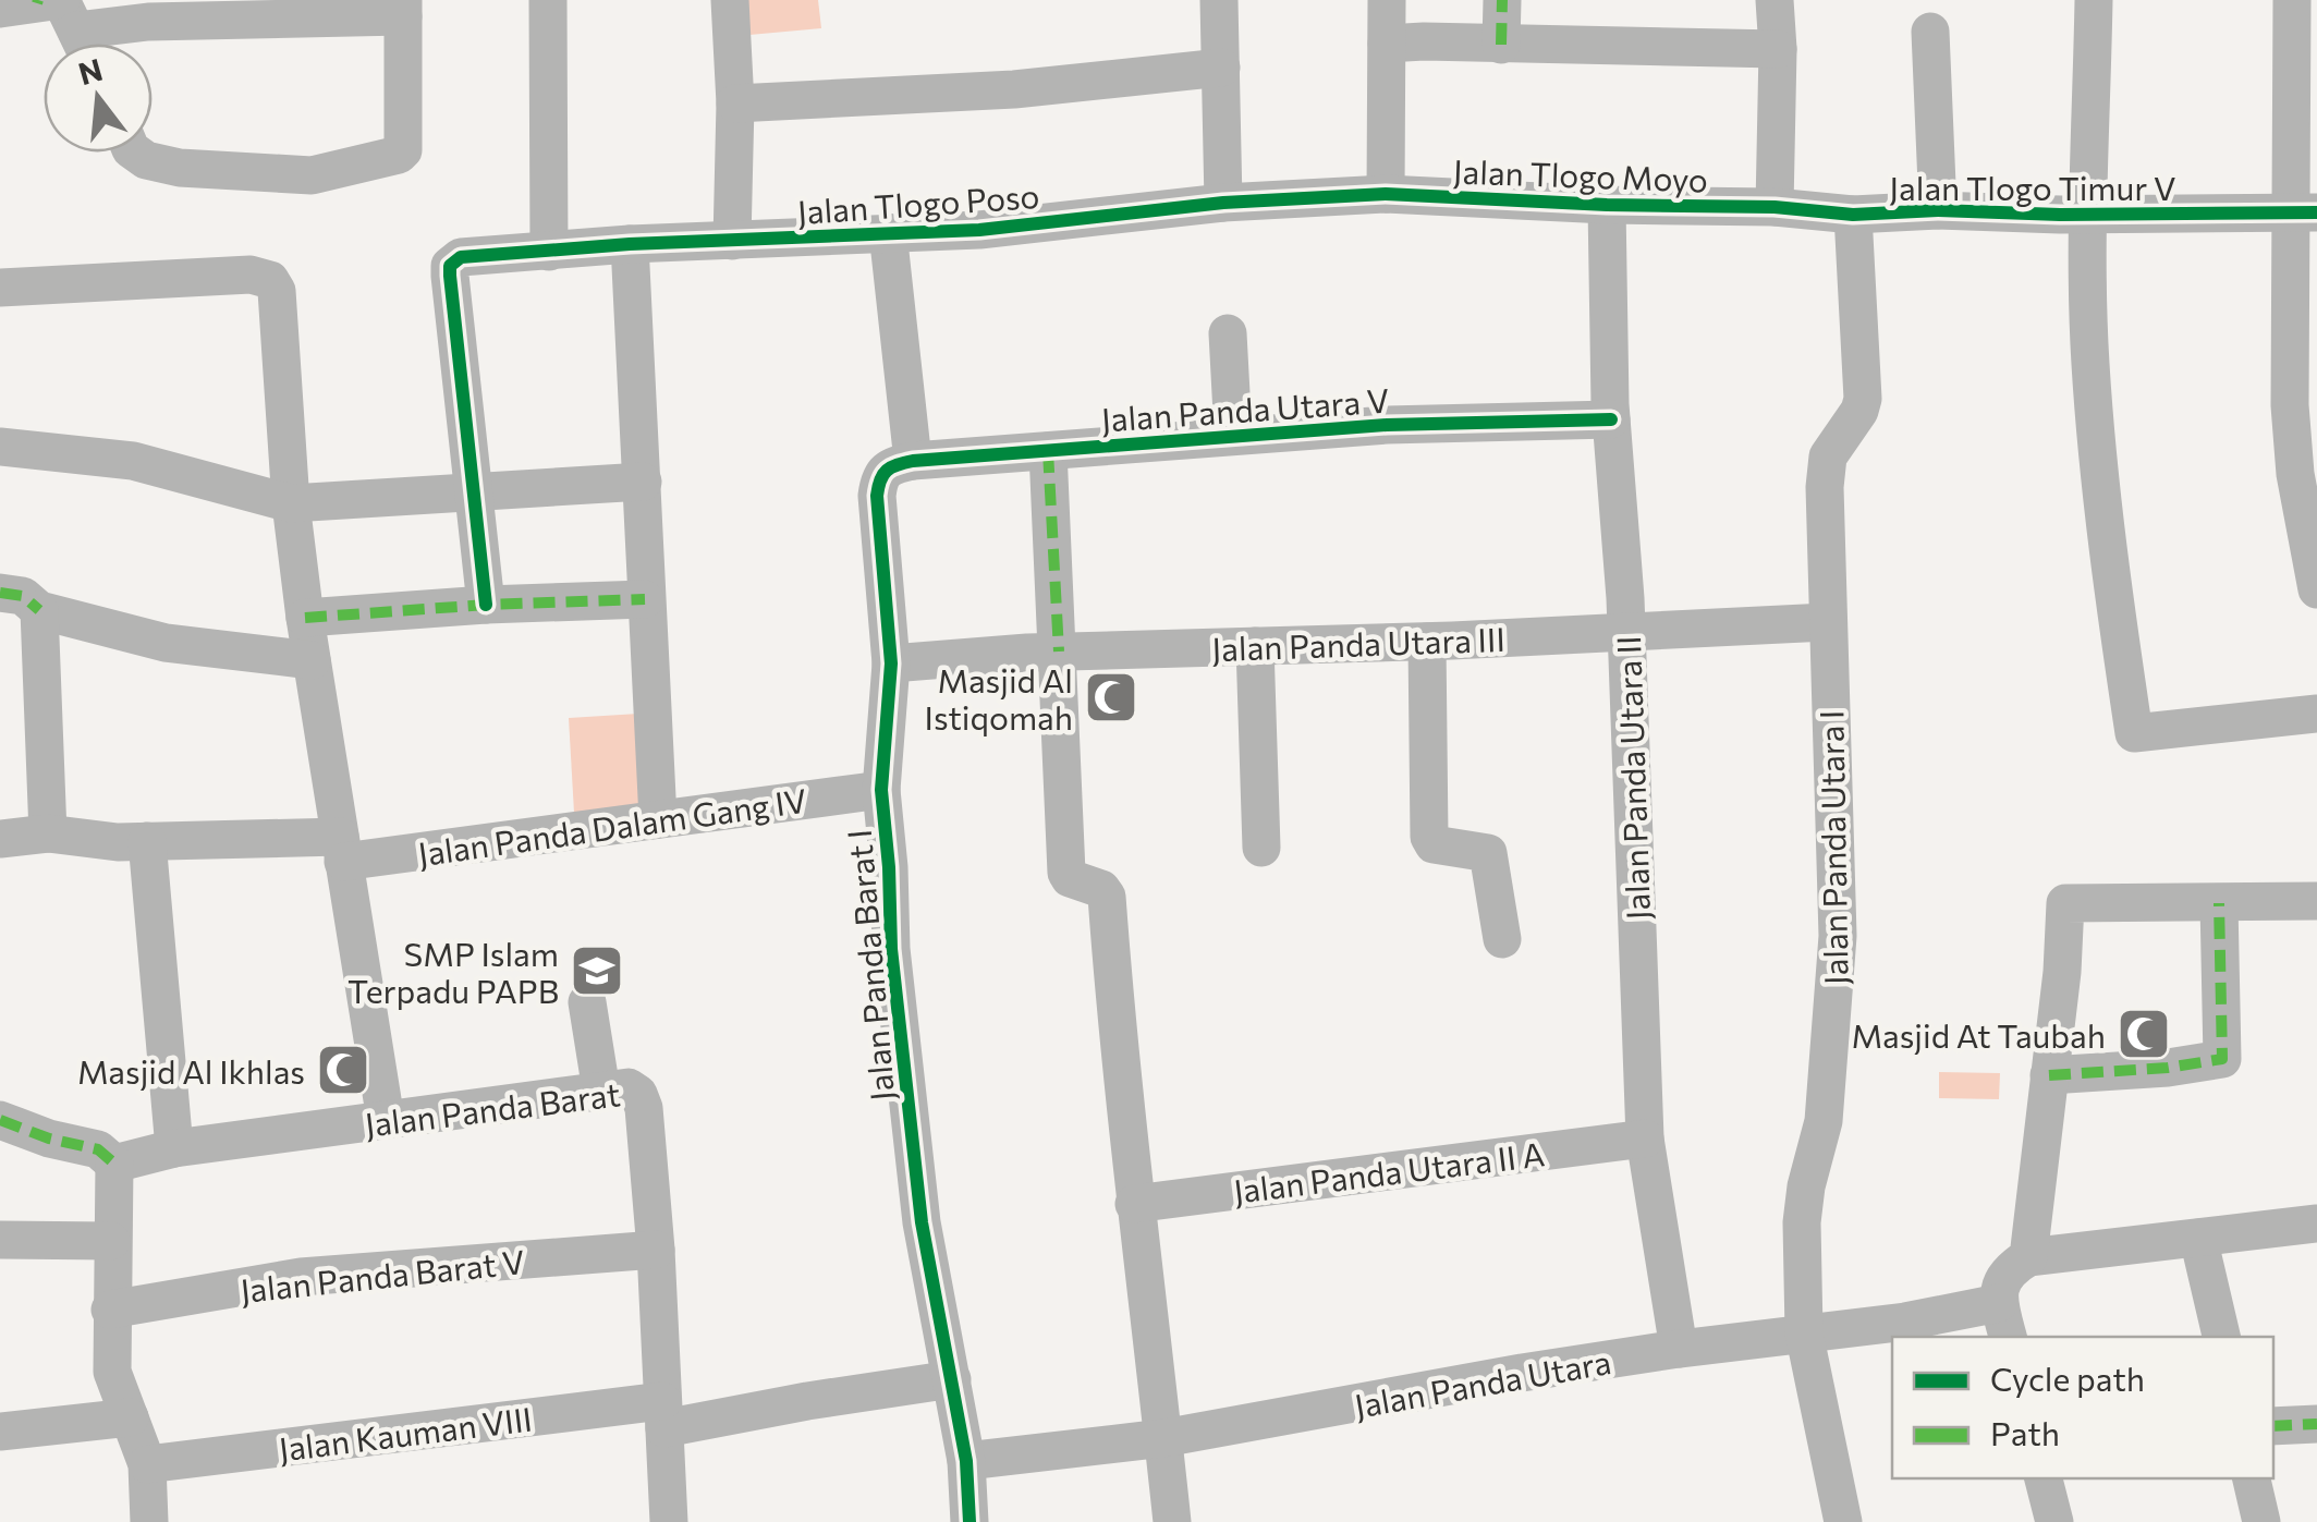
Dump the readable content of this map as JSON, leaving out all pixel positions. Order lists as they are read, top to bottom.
{
  "streets": {
    "street": [
      "Jalan Tlogo Moyo",
      "Jalan Tlogo Timur V",
      "Jalan Tlogo Poso",
      "Jalan Panda Utara V",
      "Jalan Panda Utara III",
      "Jalan Panda Utara II",
      "Jalan Panda Dalam Gang IV",
      "Jalan Panda Utara I",
      "Jalan Panda Barat I",
      "Jalan Panda Barat",
      "Jalan Panda Utara II A",
      "Jalan Panda Barat V",
      "Jalan Panda Utara",
      "Jalan Kauman VIII"
    ]
  },
  "crossings": [
    ["Jalan Tlogo Moyo", "Jalan Tlogo Timur V"],
    ["Jalan Tlogo Moyo", "Jalan Tlogo Poso"],
    ["Jalan Tlogo Moyo", "Jalan Panda Utara II"],
    ["Jalan Tlogo Timur V", "Jalan Panda Utara I"],
    ["Jalan Tlogo Poso", "Jalan Panda Barat I"],
    ["Jalan Panda Utara V", "Jalan Panda Utara II"],
    ["Jalan Panda Utara V", "Jalan Panda Barat I"],
    ["Jalan Panda Utara III", "Jalan Panda Utara II"],
    ["Jalan Panda Utara III", "Jalan Panda Utara I"],
    ["Jalan Panda Utara III", "Jalan Panda Barat I"],
    ["Jalan Panda Utara II", "Jalan Panda Utara II A"],
    ["Jalan Panda Utara II", "Jalan Panda Utara"],
    ["Jalan Panda Dalam Gang IV", "Jalan Panda Barat I"],
    ["Jalan Panda Utara I", "Jalan Panda Utara"],
    ["Jalan Panda Barat I", "Jalan Panda Utara"],
    ["Jalan Panda Barat I", "Jalan Kauman VIII"],
    ["Jalan Panda Barat", "Jalan Panda Barat V"],
    ["Jalan Panda Barat", "Jalan Kauman VIII"]
  ],
  "places": {
    "mosque": ["Masjid Al Istiqomah", "Masjid At Taubah", "Masjid Al Ikhlas"],
    "school or university": ["SMP Islam Terpadu PAPB"]
  },
  "legend": ["Cycle path", "Path"],
  "north": "top"
}
